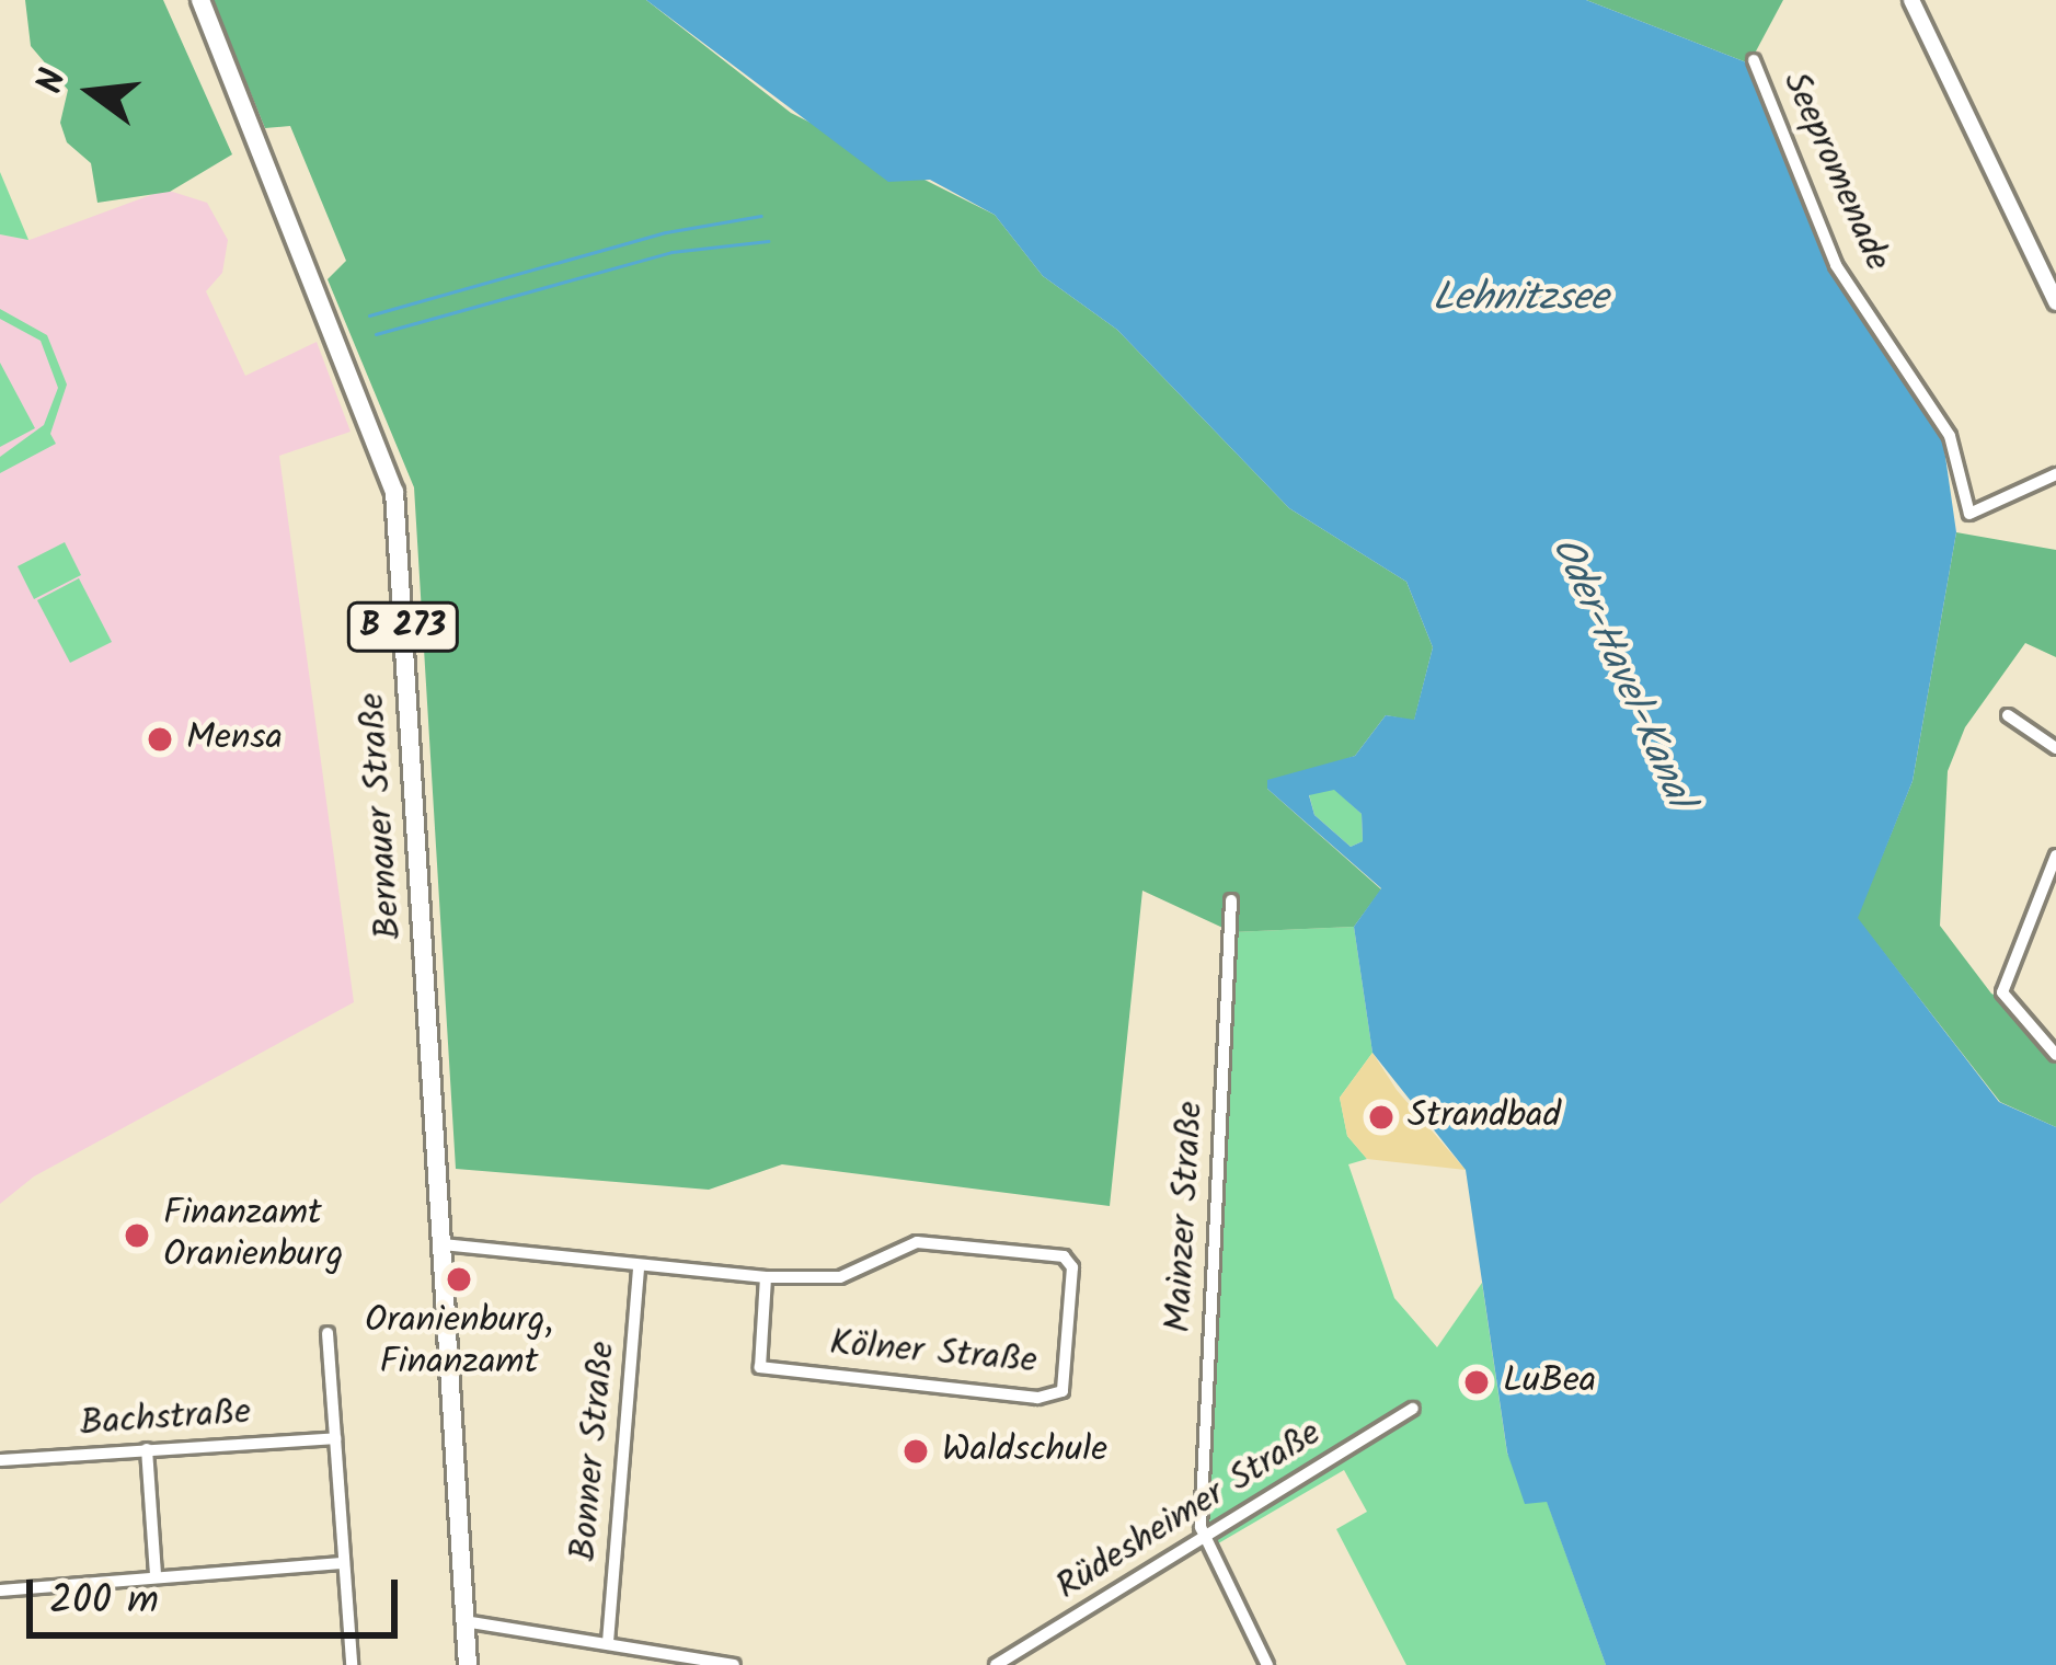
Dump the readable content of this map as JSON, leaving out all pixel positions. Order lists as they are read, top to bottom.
{
  "streets": {
    "main road": ["B 273", "Bernauer Straße"],
    "street": [
      "Seepromenade",
      "Mainzer Straße",
      "Kölner Straße",
      "Bachstraße",
      "Bonner Straße",
      "Rüdesheimer Straße"
    ]
  },
  "crossings": [
    ["Bernauer Straße", "Kölner Straße"],
    ["Mainzer Straße", "Rüdesheimer Straße"],
    ["Kölner Straße", "Bonner Straße"]
  ],
  "water": ["Lehnitzsee", "Oder-Havel-Kanal"],
  "places": [
    "Mensa",
    "Strandbad",
    "Finanzamt Oranienburg",
    "Oranienburg, Finanzamt",
    "LuBea",
    "Waldschule"
  ],
  "scale_bar": "200 m",
  "north": "left"
}
